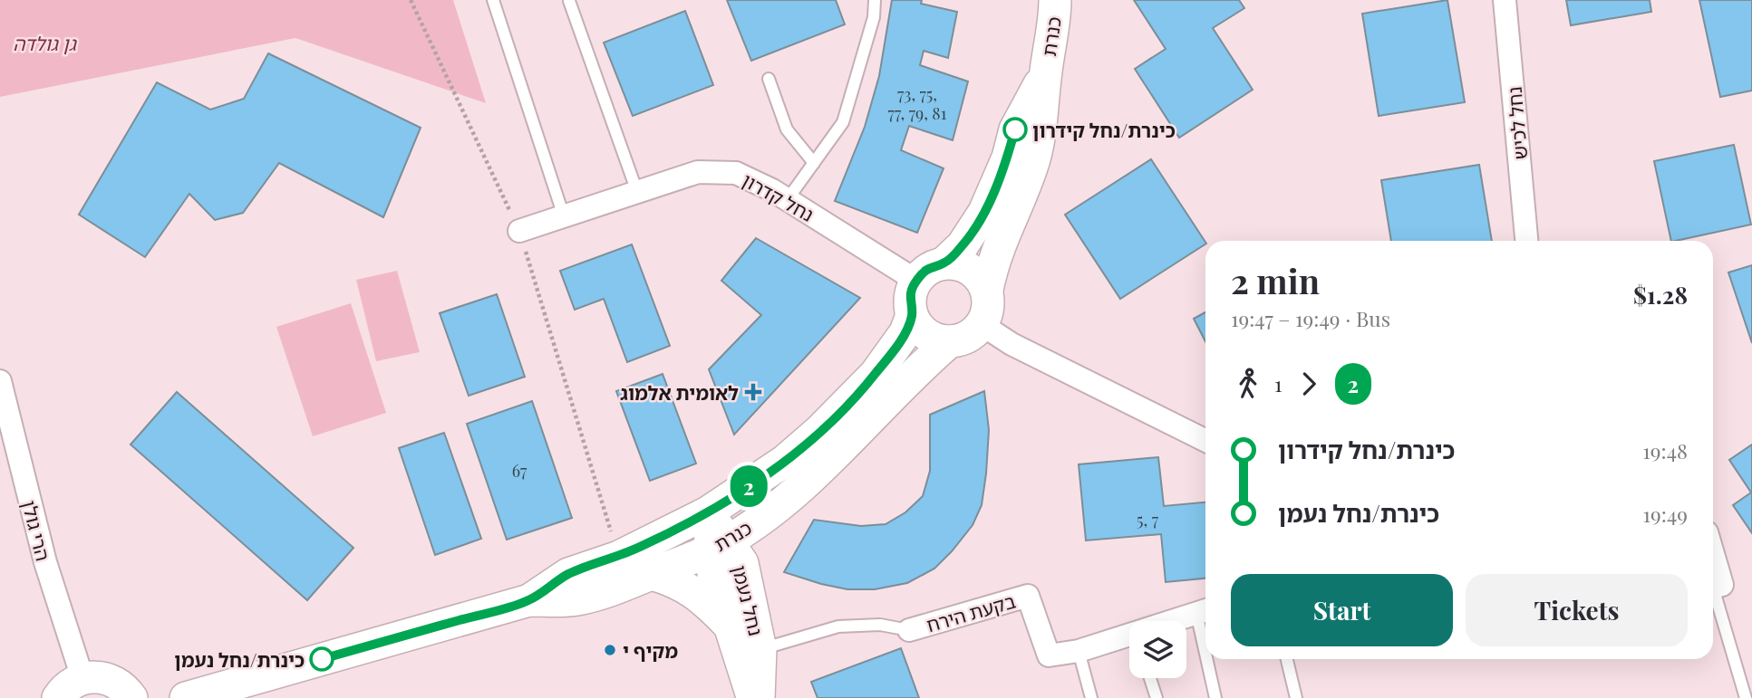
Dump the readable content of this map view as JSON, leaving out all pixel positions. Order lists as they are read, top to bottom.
{
  "streets": {
    "street": [
      "כנרת",
      "נחל לכיש",
      "נחל קדרון",
      "הרי גולן",
      "נחל נעמן",
      "בקעת הירח"
    ]
  },
  "crossings": [
    ["כנרת", "נחל קדרון"],
    ["כנרת", "נחל נעמן"]
  ],
  "parks": ["גן גולדה"],
  "places": {
    "other": ["כינרת/נחל קידרון", "מקיף י", "כינרת/נחל נעמן"],
    "health": ["לאומית אלמוג"]
  },
  "lines": ["bus line 2"],
  "house_numbers": ["73, 75, 77, 79, 81", "67", "5, 7"],
  "page": {
    "on_map": "2",
    "heading": ["2 min", "19:47 – 19:49 · Bus", "$1.28"],
    "legs": ["1", "2"],
    "list": [
      {
        "name": "כינרת/נחל קידרון",
        "value": "19:48"
      },
      {
        "name": "כינרת/נחל נעמן",
        "value": "19:49"
      }
    ],
    "buttons": ["Start", "Tickets"]
  }
}
